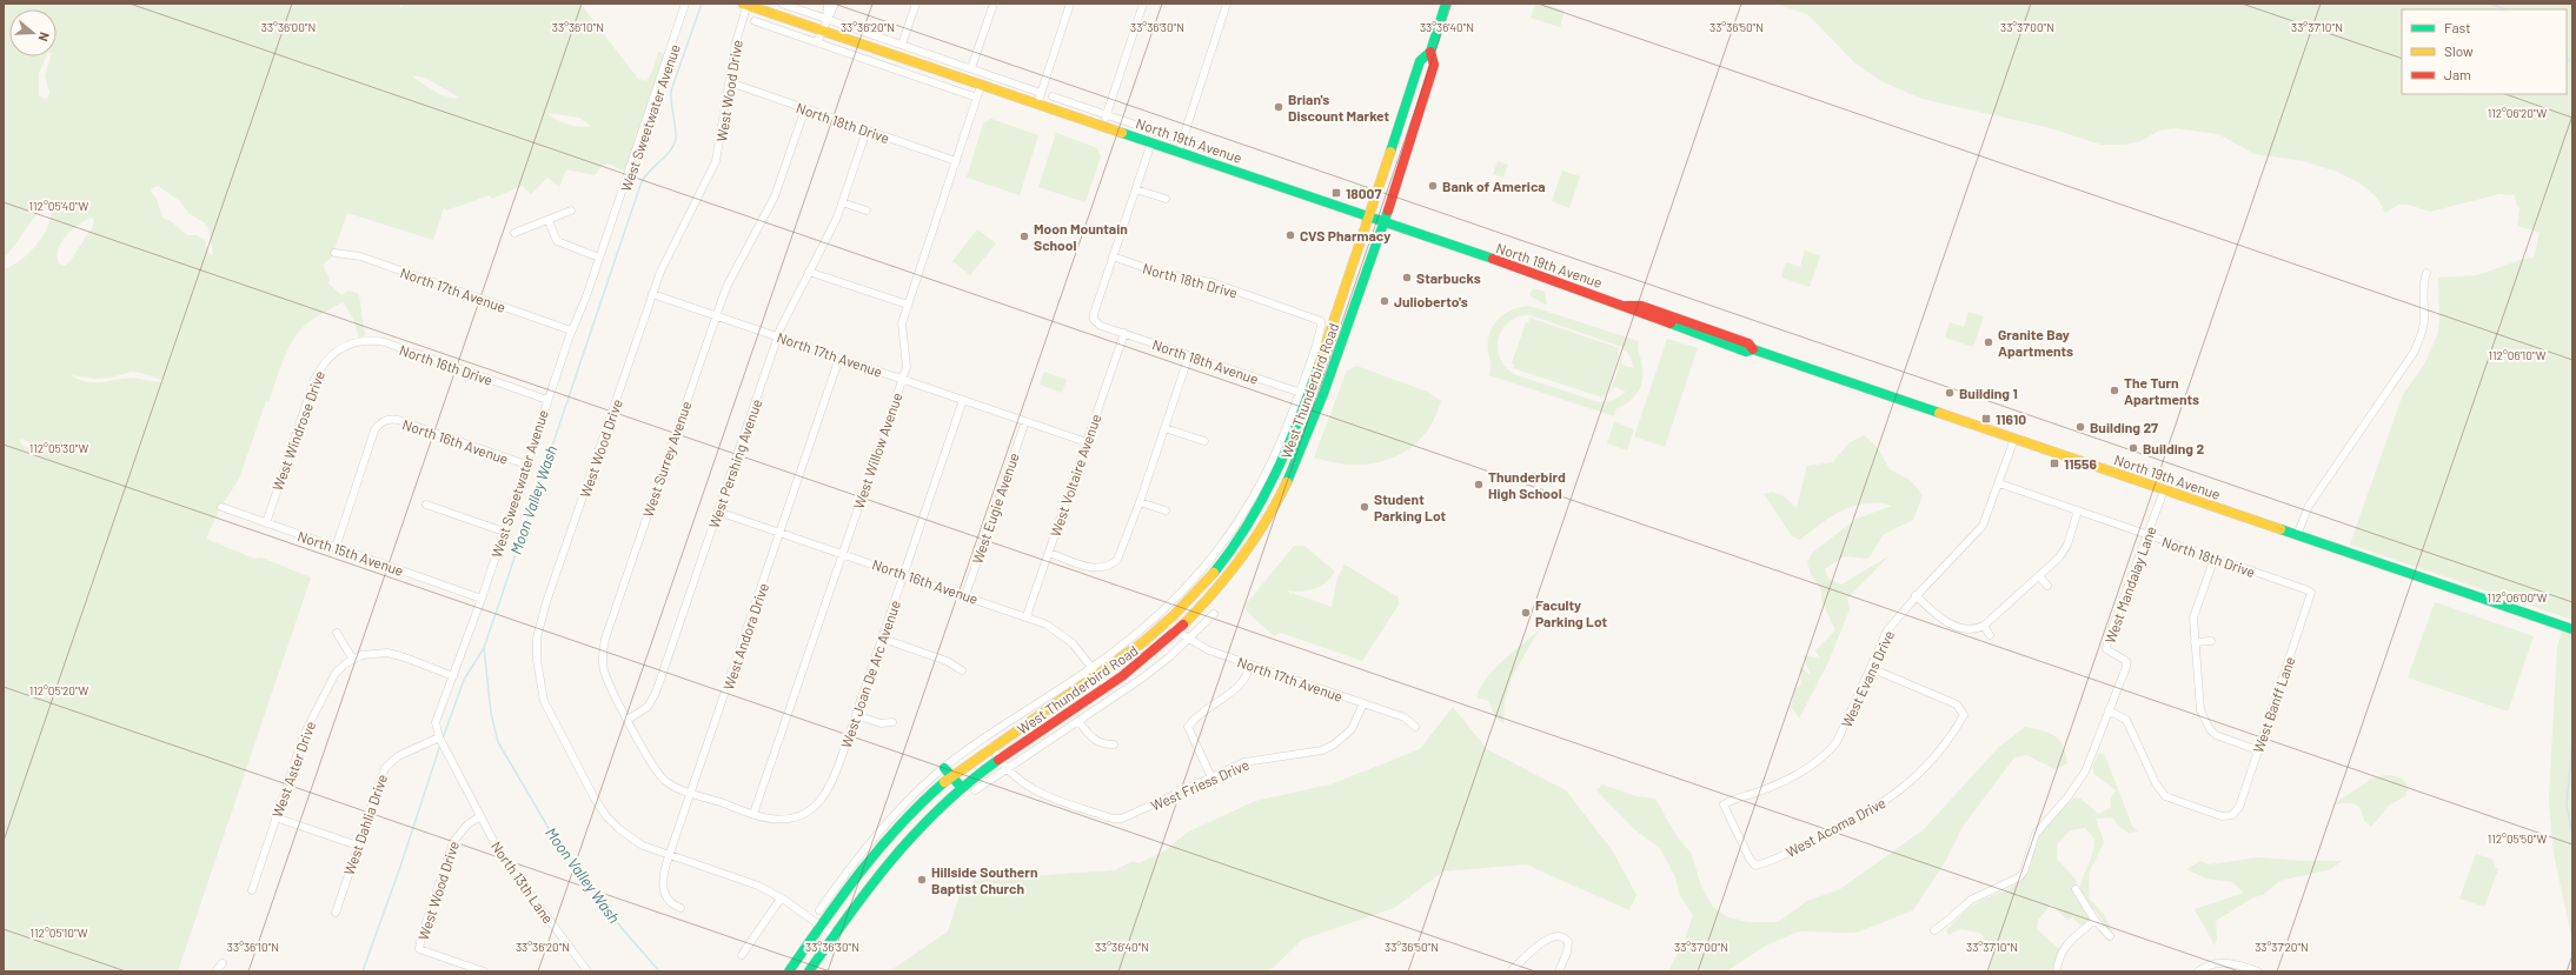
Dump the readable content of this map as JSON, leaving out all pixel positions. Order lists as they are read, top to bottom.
{
  "streets": {
    "main road": ["North 19th Avenue", "West Thunderbird Road"],
    "street": [
      "West Wood Drive",
      "West Sweetwater Avenue",
      "North 18th Drive",
      "North 17th Avenue",
      "North 18th Avenue",
      "North 16th Drive",
      "West Windrose Drive",
      "North 16th Avenue",
      "West Willow Avenue",
      "West Surrey Avenue",
      "West Pershing Avenue",
      "West Voltaire Avenue",
      "West Eugie Avenue",
      "North 15th Avenue",
      "West Mandalay Lane",
      "West Andora Drive",
      "West Joan De Arc Avenue",
      "West Evans Drive",
      "West Banff Lane",
      "West Aster Drive",
      "West Friess Drive",
      "West Dahlia Drive",
      "West Acoma Drive",
      "North 13th Lane"
    ]
  },
  "crossings": [
    ["West Wood Drive", "North 18th Drive"],
    ["West Wood Drive", "North 19th Avenue"],
    ["West Wood Drive", "North 17th Avenue"],
    ["West Wood Drive", "West Thunderbird Road"],
    ["West Wood Drive", "West Andora Drive"],
    ["West Wood Drive", "North 13th Lane"],
    ["West Sweetwater Avenue", "North 17th Avenue"],
    ["West Sweetwater Avenue", "North 16th Drive"],
    ["West Sweetwater Avenue", "North 16th Avenue"],
    ["West Sweetwater Avenue", "North 15th Avenue"],
    ["West Sweetwater Avenue", "West Dahlia Drive"],
    ["West Sweetwater Avenue", "North 13th Lane"],
    ["North 18th Drive", "North 18th Avenue"],
    ["North 18th Drive", "West Thunderbird Road"],
    ["North 18th Drive", "West Willow Avenue"],
    ["North 18th Drive", "West Surrey Avenue"],
    ["North 18th Drive", "West Pershing Avenue"],
    ["North 18th Drive", "West Mandalay Lane"],
    ["North 18th Drive", "West Evans Drive"],
    ["North 18th Drive", "West Banff Lane"],
    ["North 19th Avenue", "West Thunderbird Road"],
    ["North 19th Avenue", "West Willow Avenue"],
    ["North 19th Avenue", "West Mandalay Lane"],
    ["North 19th Avenue", "West Evans Drive"],
    ["North 17th Avenue", "West Thunderbird Road"],
    ["North 17th Avenue", "West Willow Avenue"],
    ["North 17th Avenue", "West Surrey Avenue"],
    ["North 17th Avenue", "West Pershing Avenue"],
    ["North 17th Avenue", "West Voltaire Avenue"],
    ["North 17th Avenue", "West Eugie Avenue"],
    ["North 17th Avenue", "West Andora Drive"],
    ["North 17th Avenue", "West Joan De Arc Avenue"],
    ["North 17th Avenue", "West Friess Drive"],
    ["North 18th Avenue", "West Thunderbird Road"],
    ["North 18th Avenue", "West Voltaire Avenue"],
    ["North 16th Drive", "West Windrose Drive"],
    ["West Thunderbird Road", "North 16th Avenue"],
    ["West Thunderbird Road", "West Friess Drive"],
    ["West Windrose Drive", "North 15th Avenue"],
    ["North 16th Avenue", "West Willow Avenue"],
    ["North 16th Avenue", "West Pershing Avenue"],
    ["North 16th Avenue", "West Voltaire Avenue"],
    ["North 16th Avenue", "West Eugie Avenue"],
    ["North 16th Avenue", "North 15th Avenue"],
    ["North 16th Avenue", "West Andora Drive"],
    ["North 16th Avenue", "West Joan De Arc Avenue"],
    ["West Willow Avenue", "West Surrey Avenue"],
    ["West Surrey Avenue", "West Pershing Avenue"],
    ["West Surrey Avenue", "West Andora Drive"],
    ["West Surrey Avenue", "West Joan De Arc Avenue"],
    ["West Mandalay Lane", "West Banff Lane"],
    ["West Evans Drive", "West Acoma Drive"],
    ["West Dahlia Drive", "North 13th Lane"]
  ],
  "water": ["Moon Valley Wash"],
  "places": {
    "other": [
      "Brian's Discount Market",
      "Bank of America",
      "CVS Pharmacy",
      "Moon Mountain School",
      "Starbucks",
      "Julioberto's",
      "Granite Bay Apartments",
      "The Turn Apartments",
      "Building 1",
      "Building 27",
      "Building 2",
      "Thunderbird High School",
      "Student Parking Lot",
      "Faculty Parking Lot",
      "Hillside Southern Baptist Church"
    ],
    "transit": ["18007", "11610", "11556"]
  },
  "legend": ["Fast", "Slow", "Jam"],
  "north": "right",
  "coordinates": [
    "33°36'40\"N",
    "33°37'00\"N",
    "33°36'00\"N",
    "33°36'10\"N",
    "33°36'20\"N",
    "33°36'30\"N",
    "33°36'50\"N",
    "33°37'10\"N",
    "112°06'20\"W",
    "112°05'40\"W",
    "112°06'10\"W",
    "112°05'30\"W",
    "112°06'00\"W",
    "112°05'20\"W",
    "112°05'50\"W",
    "112°05'10\"W",
    "33°37'20\"N"
  ]
}
